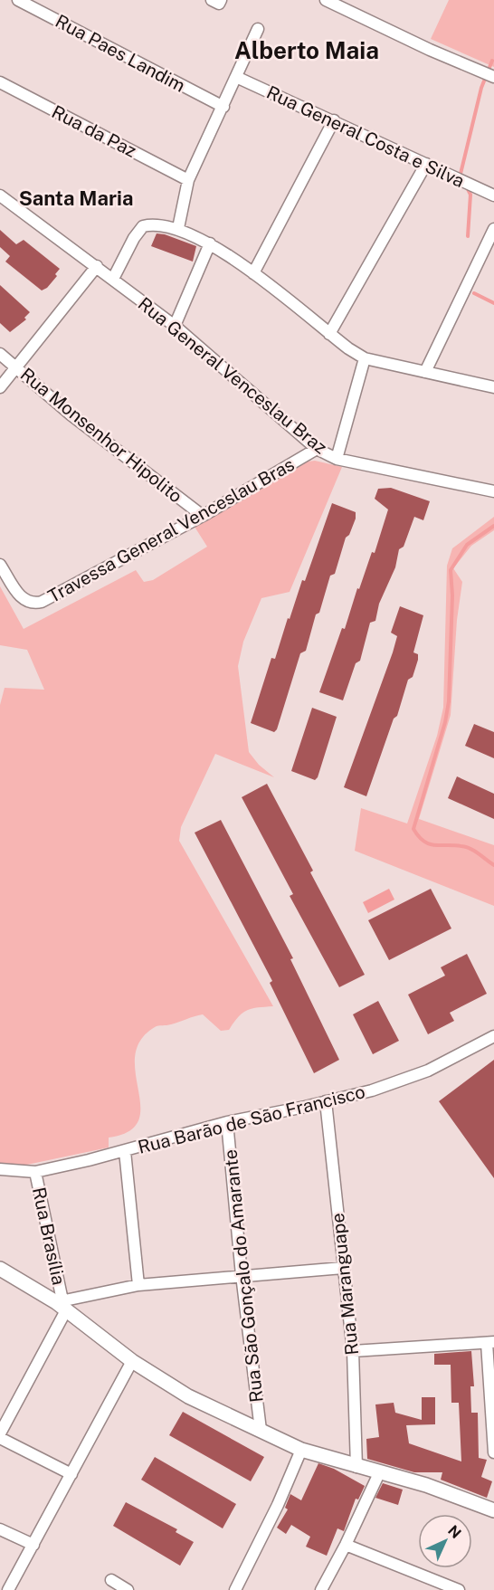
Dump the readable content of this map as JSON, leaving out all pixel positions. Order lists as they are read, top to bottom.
{
  "streets": {
    "street": [
      "Rua Paes Landim",
      "Rua da Paz",
      "Rua General Costa e Silva",
      "Rua General Venceslau Braz",
      "Rua Monsenhor Hipolito",
      "Travessa General Venceslau Bras",
      "Rua Barão de São Francisco",
      "Rua Brasília",
      "Rua São Gonçalo do Amarante",
      "Rua Maranguape"
    ]
  },
  "crossings": [
    ["Rua General Venceslau Braz", "Travessa General Venceslau Bras"],
    ["Rua Monsenhor Hipolito", "Travessa General Venceslau Bras"],
    ["Rua Barão de São Francisco", "Rua Brasília"],
    ["Rua Barão de São Francisco", "Rua São Gonçalo do Amarante"],
    ["Rua Barão de São Francisco", "Rua Maranguape"]
  ],
  "districts": ["Alberto Maia", "Santa Maria"],
  "north": "top right"
}
